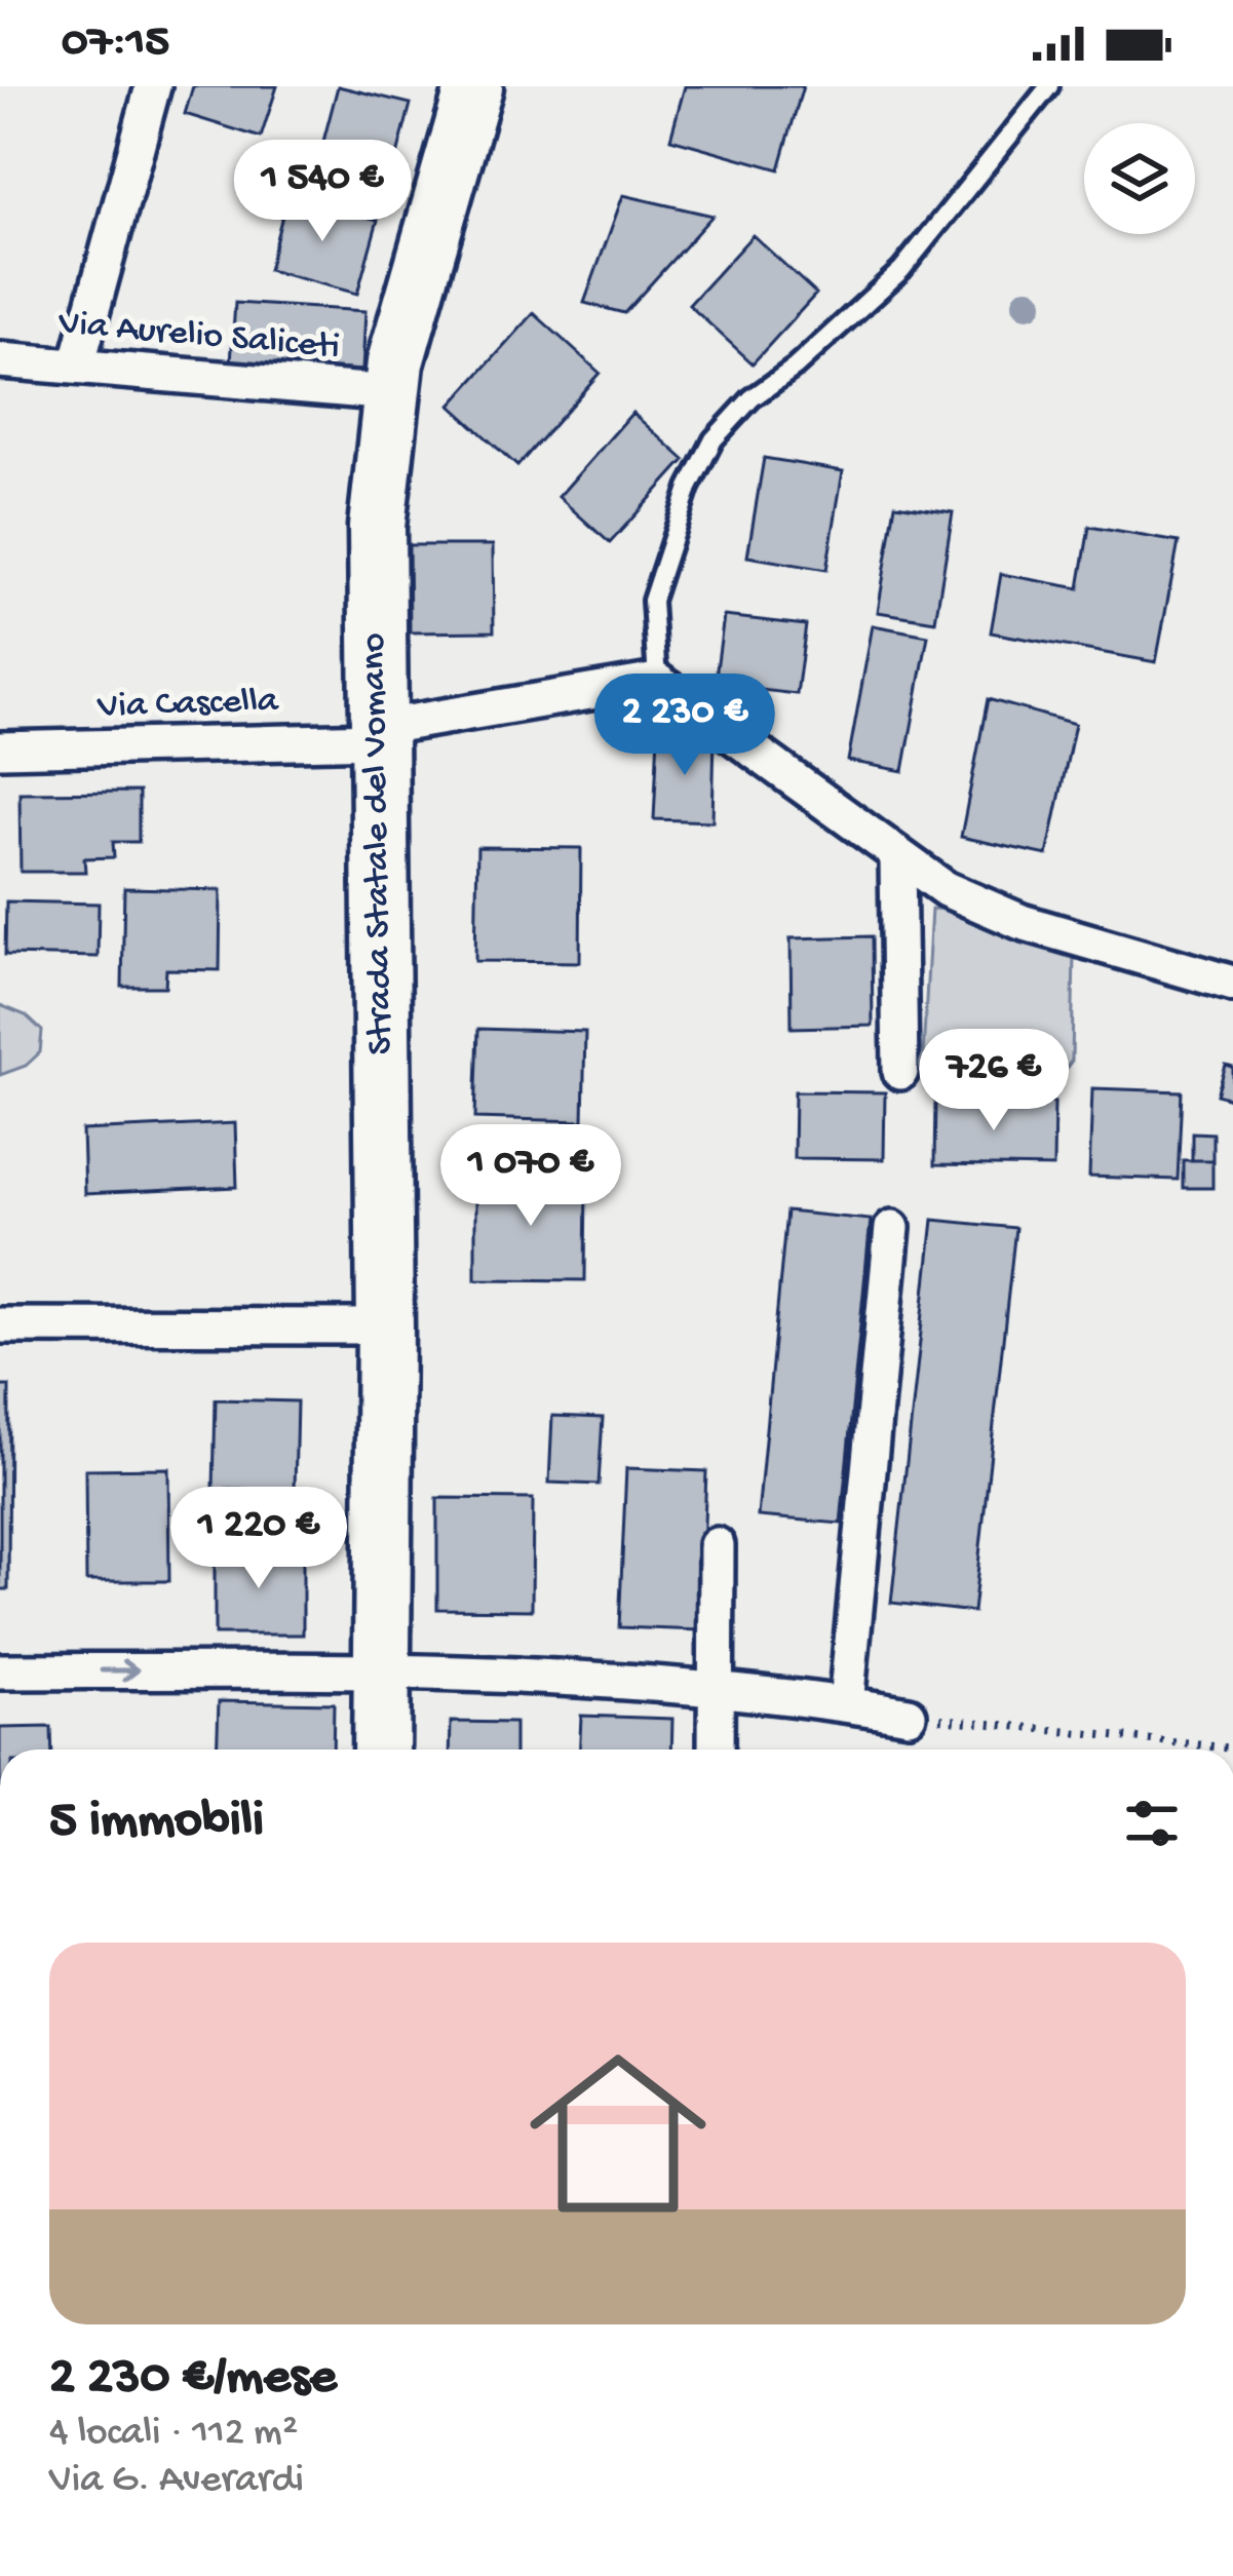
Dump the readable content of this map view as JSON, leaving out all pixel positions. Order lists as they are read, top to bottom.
{
  "streets": {
    "main road": ["Strada Statale del Vomano"],
    "street": ["Via Aurelio Saliceti", "Via Cascella"]
  },
  "crossings": [
    ["Via Aurelio Saliceti", "Strada Statale del Vomano"],
    ["Via Cascella", "Strada Statale del Vomano"]
  ],
  "page": {
    "status": "07:15",
    "price": [
      "1 540 €",
      "2 230 €",
      "726 €",
      "1 070 €",
      "1 220 €"
    ],
    "heading": "5 immobili",
    "list": [
      {
        "name": "2 230 €/mese",
        "note": "4 locali · 112 m² · Via G. Averardi"
      }
    ]
  }
}
